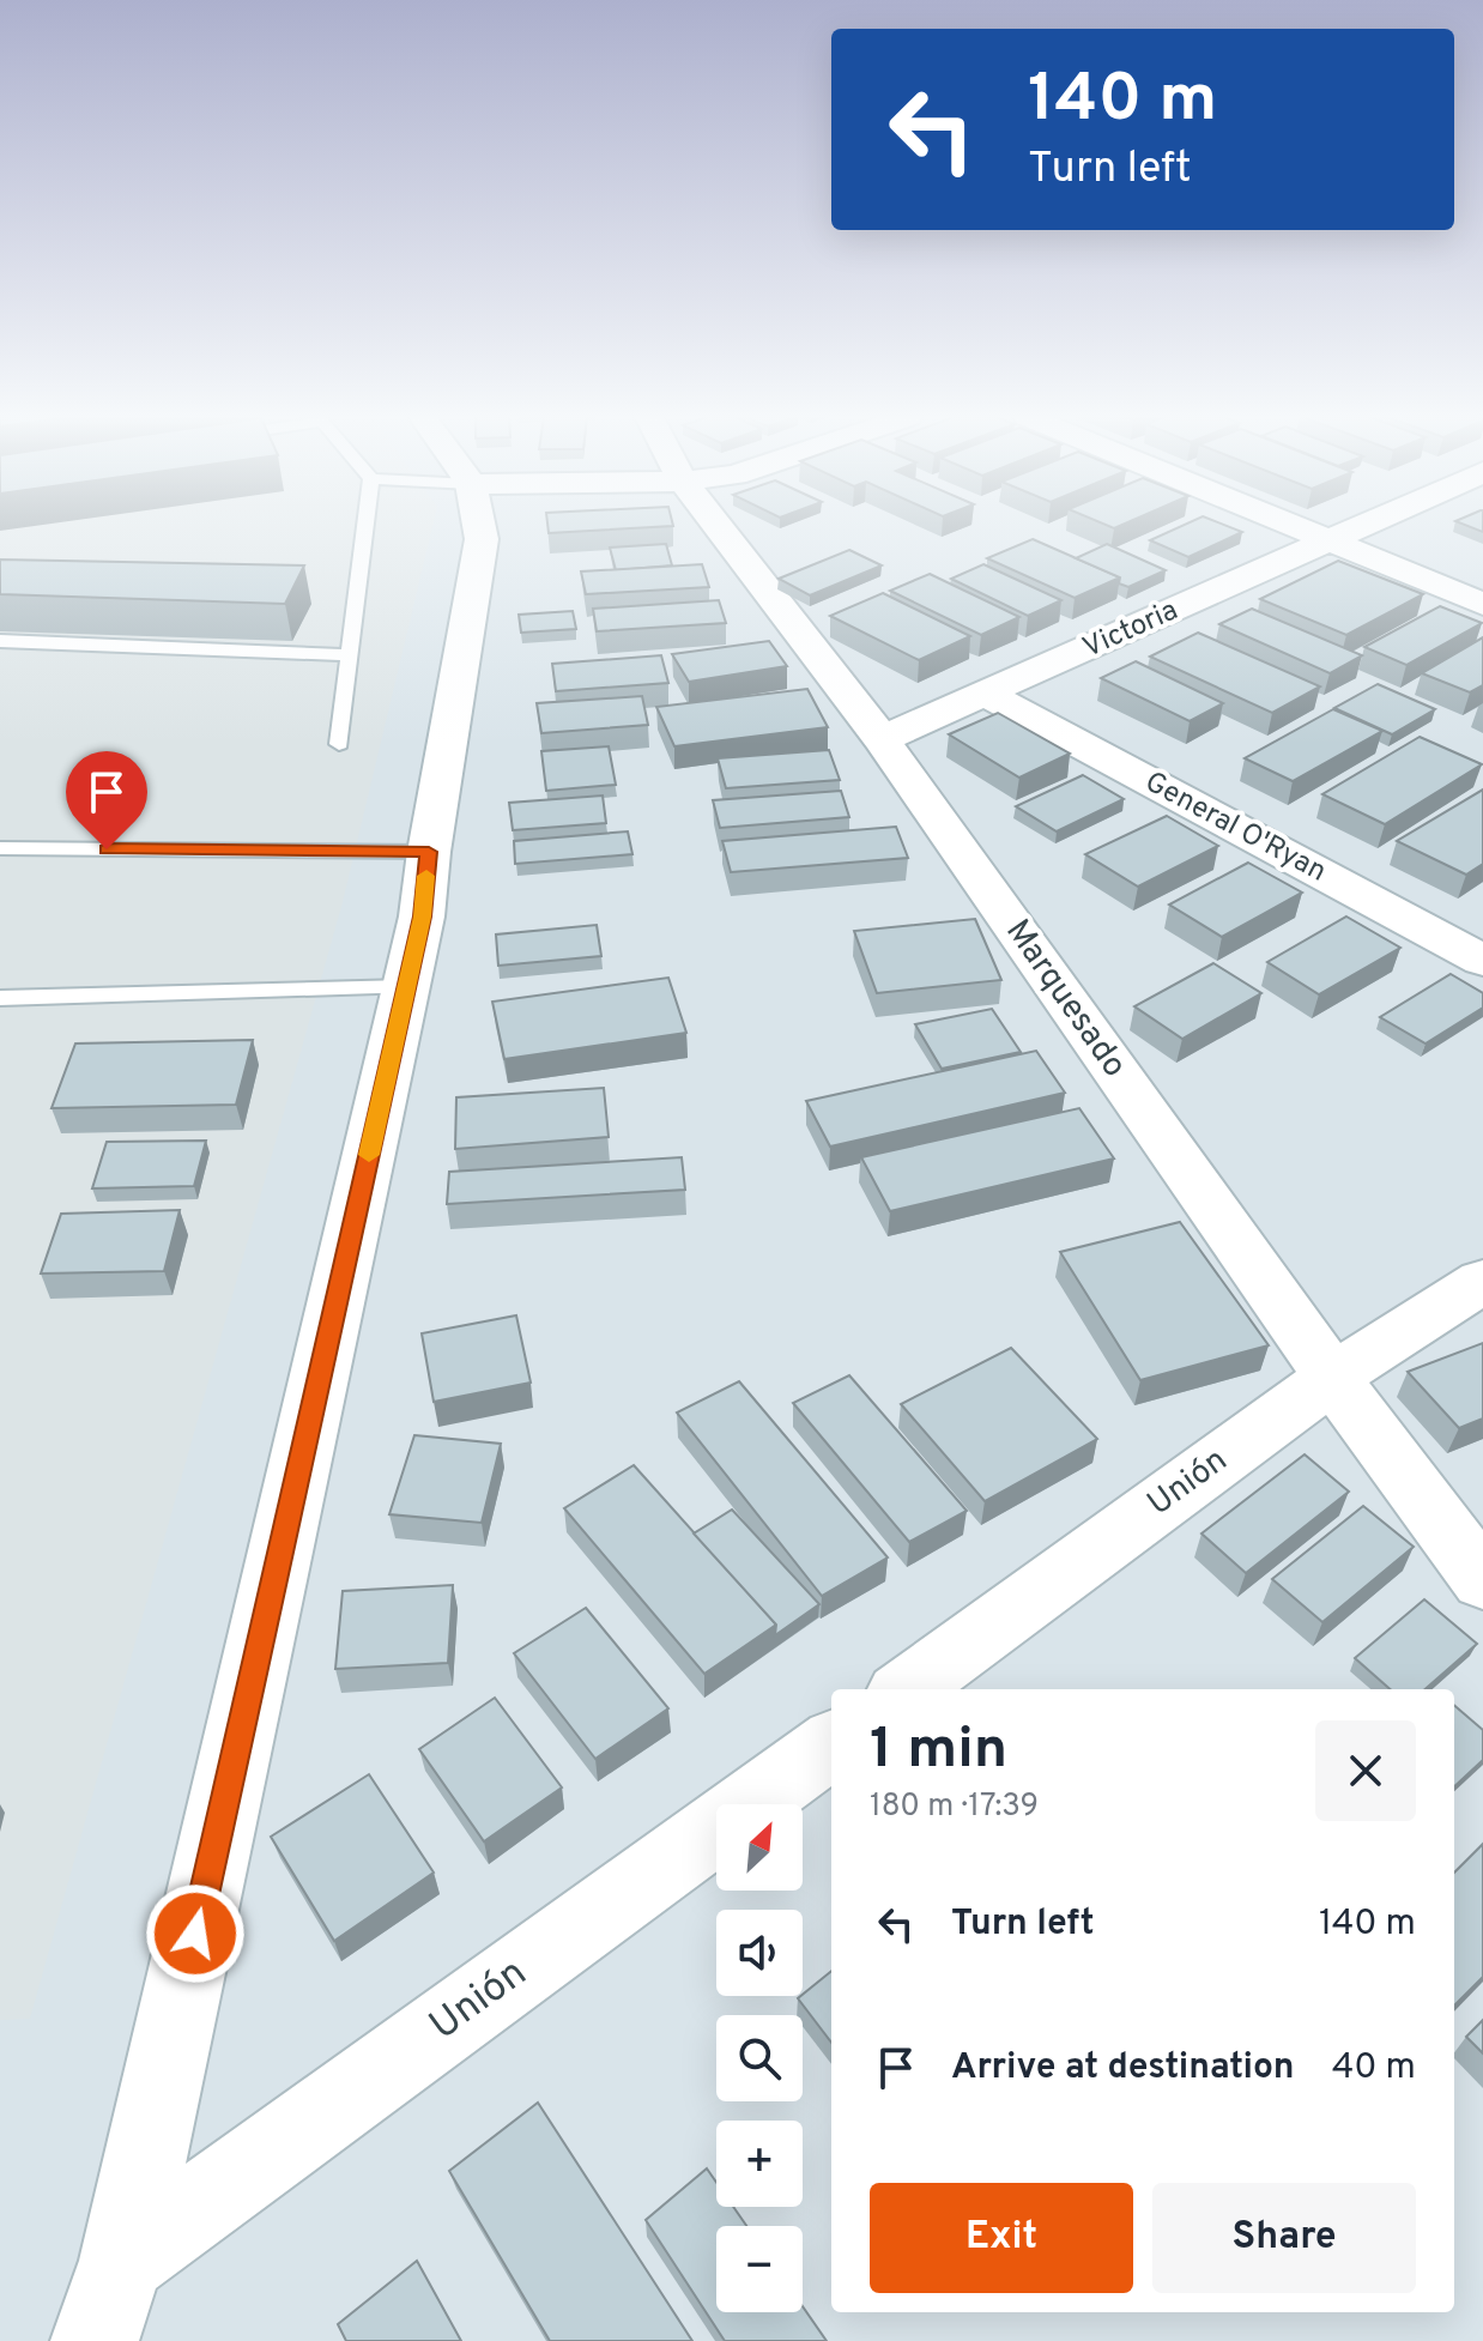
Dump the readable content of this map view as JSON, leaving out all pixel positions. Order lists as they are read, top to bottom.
{
  "streets": {
    "street": [
      "Victoria",
      "General O'Ryan",
      "Marquesado",
      "Unión"
    ]
  },
  "crossings": [
    ["Victoria", "General O'Ryan"],
    ["Victoria", "Marquesado"],
    ["Marquesado", "Unión"]
  ],
  "north": "top right",
  "page": {
    "turn": ["140 m", "Turn left"],
    "heading": ["1 min", "180 m · 17:39"],
    "map_buttons": ["+", "−"],
    "list": [
      {
        "name": "Turn left",
        "value": "140 m"
      },
      {
        "name": "Arrive at destination",
        "value": "40 m"
      }
    ],
    "buttons": ["Exit", "Share"]
  }
}
